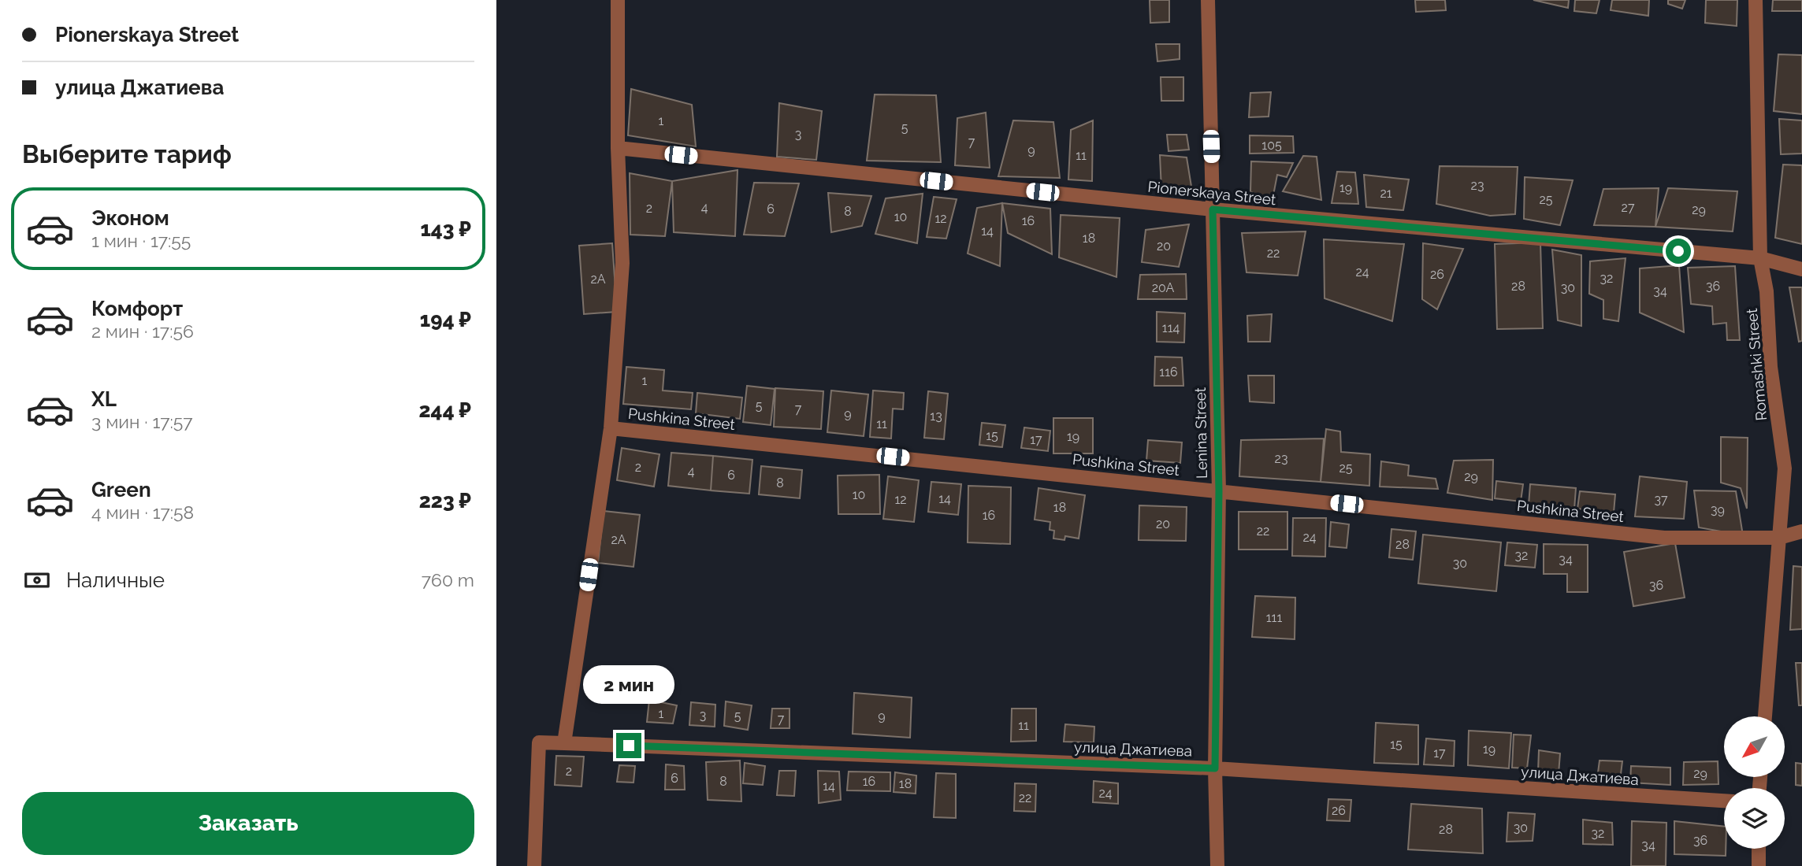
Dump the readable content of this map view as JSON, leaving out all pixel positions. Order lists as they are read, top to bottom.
{
  "streets": {
    "street": [
      "Pionerskaya Street",
      "Romashki Street",
      "Pushkina Street",
      "Lenina Street",
      "улица Джатиева"
    ]
  },
  "crossings": [
    ["Pionerskaya Street", "Romashki Street"],
    ["Pionerskaya Street", "Lenina Street"],
    ["Romashki Street", "Pushkina Street"],
    ["Pushkina Street", "Lenina Street"],
    ["Lenina Street", "улица Джатиева"]
  ],
  "house_numbers": [
    "1",
    "5",
    "3",
    "7",
    "105",
    "9",
    "11",
    "23",
    "19",
    "21",
    "25",
    "4",
    "27",
    "2",
    "6",
    "29",
    "8",
    "10",
    "12",
    "16",
    "14",
    "18",
    "20",
    "22",
    "24",
    "26",
    "32",
    "2А",
    "28",
    "36",
    "20А",
    "30",
    "34",
    "114",
    "116",
    "1",
    "5",
    "7",
    "9",
    "13",
    "11",
    "15",
    "19",
    "17",
    "23",
    "2",
    "25",
    "4",
    "6",
    "29",
    "8",
    "10",
    "14",
    "12",
    "37",
    "18",
    "39",
    "16",
    "20",
    "22",
    "24",
    "2А",
    "28",
    "32",
    "34",
    "30",
    "36",
    "111",
    "1",
    "3",
    "5",
    "9",
    "7",
    "11",
    "15",
    "19",
    "17",
    "2",
    "29",
    "6",
    "8",
    "16",
    "18",
    "14",
    "24",
    "22",
    "26",
    "30",
    "28",
    "32",
    "36",
    "34"
  ],
  "north": "bottom left",
  "page": {
    "banner": ["Pionerskaya Street", "улица Джатиева"],
    "heading": "Выберите тариф",
    "list": [
      {
        "name": "Эконом",
        "note": "1 мин · 17:55",
        "value": "143 ₽"
      },
      {
        "name": "Комфорт",
        "note": "2 мин · 17:56",
        "value": "194 ₽"
      },
      {
        "name": "XL",
        "note": "3 мин · 17:57",
        "value": "244 ₽"
      },
      {
        "name": "Green",
        "note": "4 мин · 17:58",
        "value": "223 ₽"
      }
    ],
    "pay": ["Наличные", "760 m"],
    "bubble": "2 мин",
    "buttons": "Заказать"
  }
}
